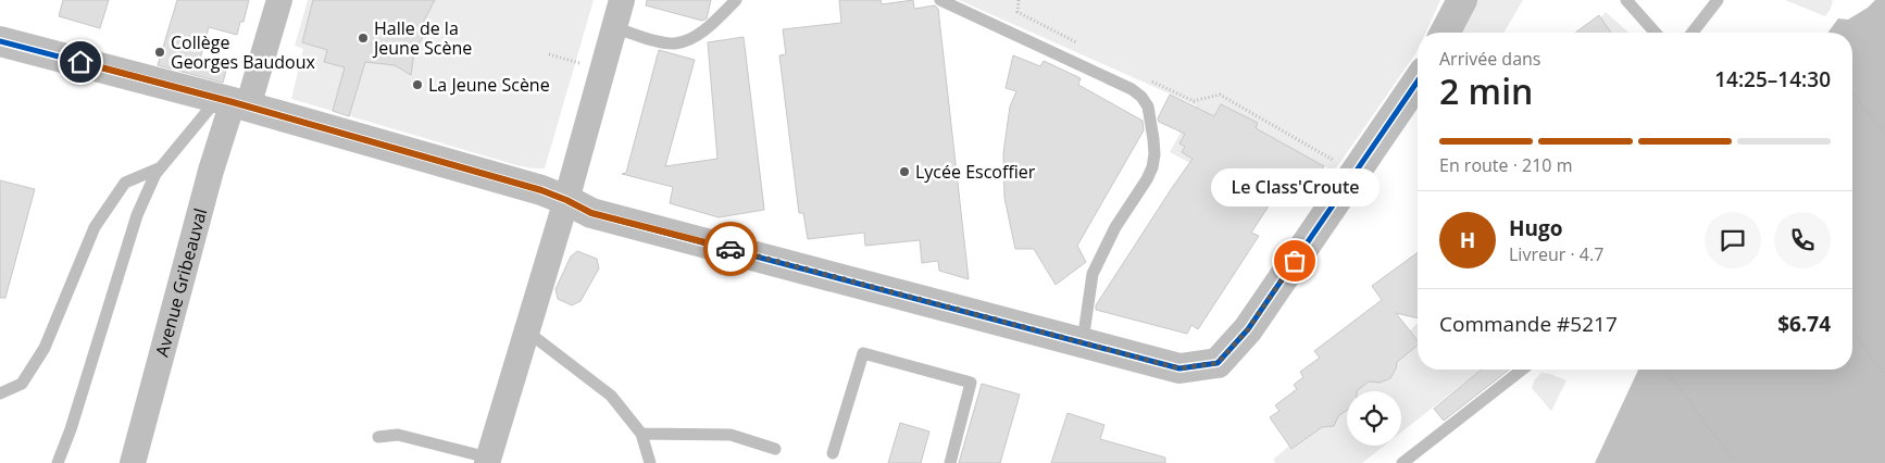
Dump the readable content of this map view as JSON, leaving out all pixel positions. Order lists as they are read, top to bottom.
{
  "streets": {
    "street": ["Avenue Gribeauval"]
  },
  "places": [
    "Halle de la Jeune Scène",
    "Collège Georges Baudoux",
    "La Jeune Scène",
    "Lycée Escoffier",
    "Le Class'Croute"
  ],
  "page": {
    "heading": ["2 min", "Arrivée dans", "14:25–14:30"],
    "panel": [
      "Hugo",
      "Livreur · 4.7",
      "Commande #5217",
      "$6.74"
    ],
    "bar": "En route · 210 m",
    "bubble": "Le Class'Croute",
    "round": "H"
  }
}
